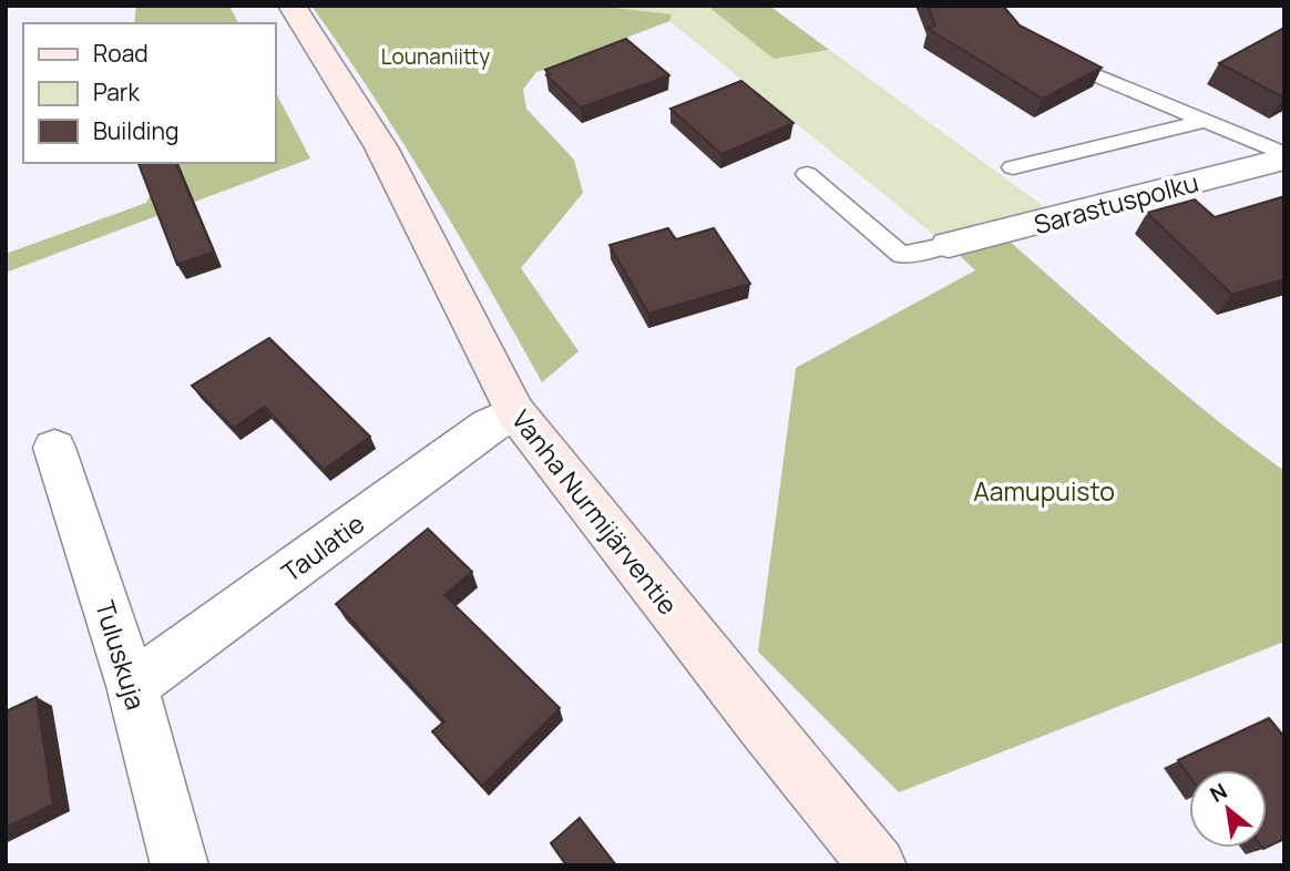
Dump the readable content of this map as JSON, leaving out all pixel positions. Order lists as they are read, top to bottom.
{
  "streets": {
    "street": [
      "Sarastuspolku",
      "Vanha Nurmijärventie",
      "Taulatie",
      "Tuluskuja"
    ]
  },
  "crossings": [
    ["Vanha Nurmijärventie", "Taulatie"],
    ["Taulatie", "Tuluskuja"]
  ],
  "parks": ["Lounaniitty", "Aamupuisto"],
  "legend": ["Road", "Park", "Building"],
  "north": "top left"
}
